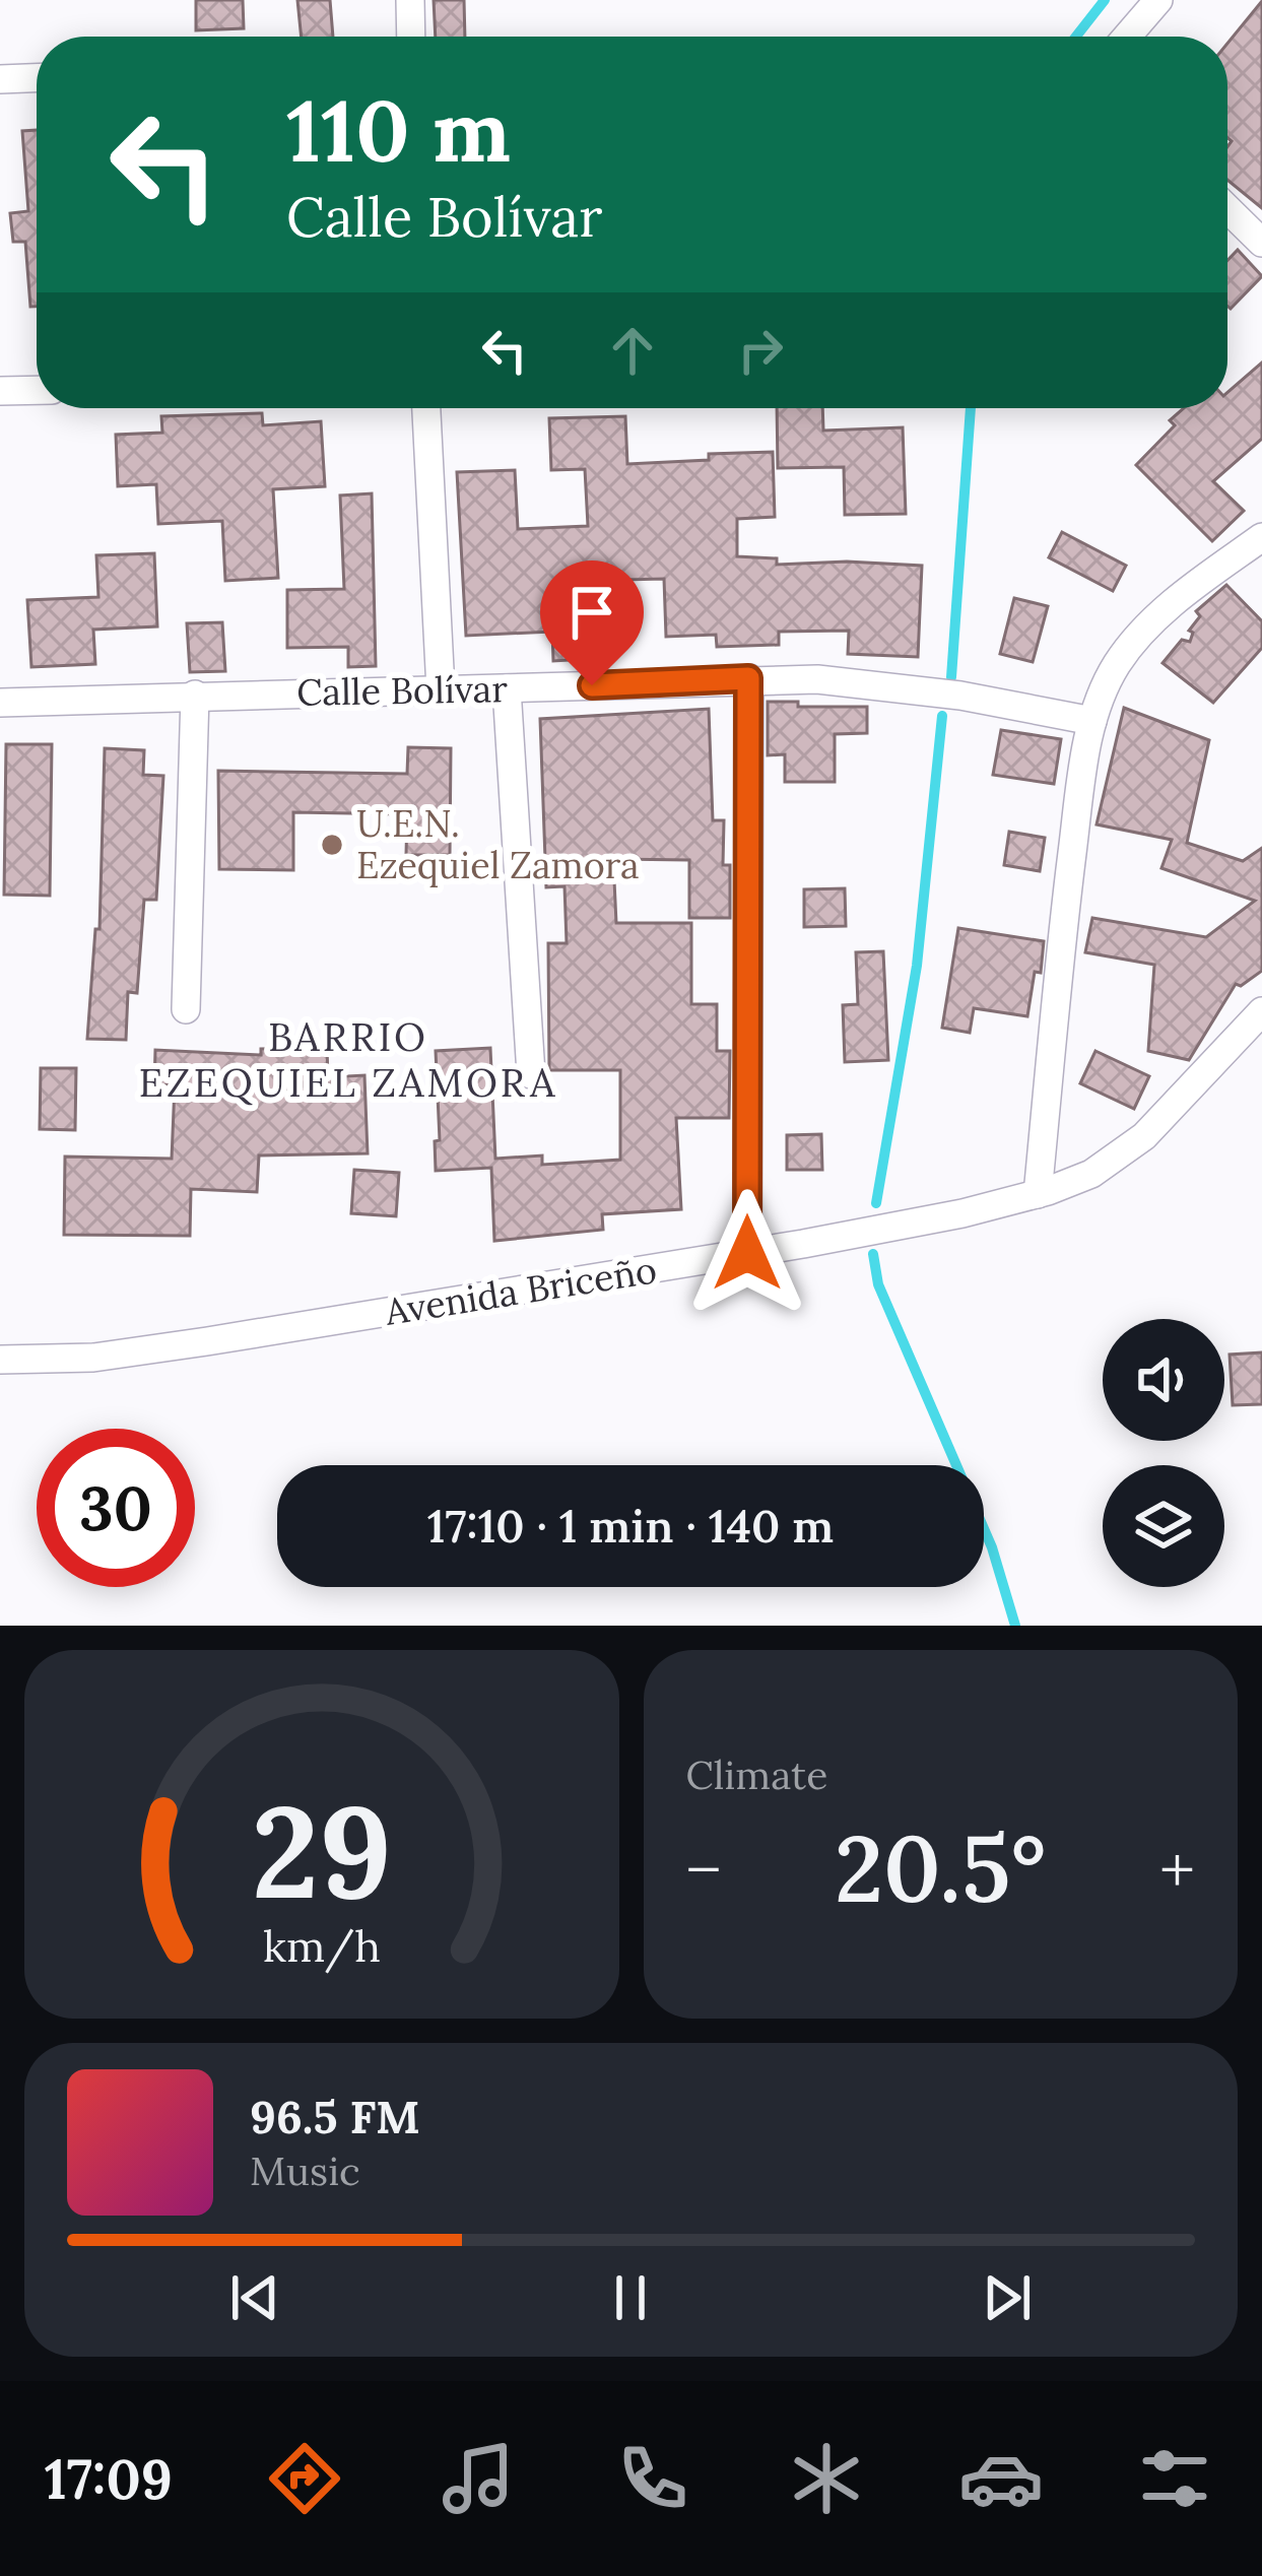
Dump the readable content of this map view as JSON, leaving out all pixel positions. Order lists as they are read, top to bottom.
{
  "streets": {
    "street": ["Calle Bolívar", "Avenida Briceño"]
  },
  "districts": ["BARRIO EZEQUIEL ZAMORA"],
  "places": ["U.E.N. Ezequiel Zamora"],
  "page": {
    "turn": ["110 m", "Calle Bolívar"],
    "limit": "30",
    "trip": "17:10 · 1 min · 140 m",
    "tile": "Climate",
    "heat": ["−", "20.5°", "+"],
    "song": ["96.5 FM", "Music"],
    "tabs": "17:09",
    "gauge": ["29", "km/h"]
  }
}
